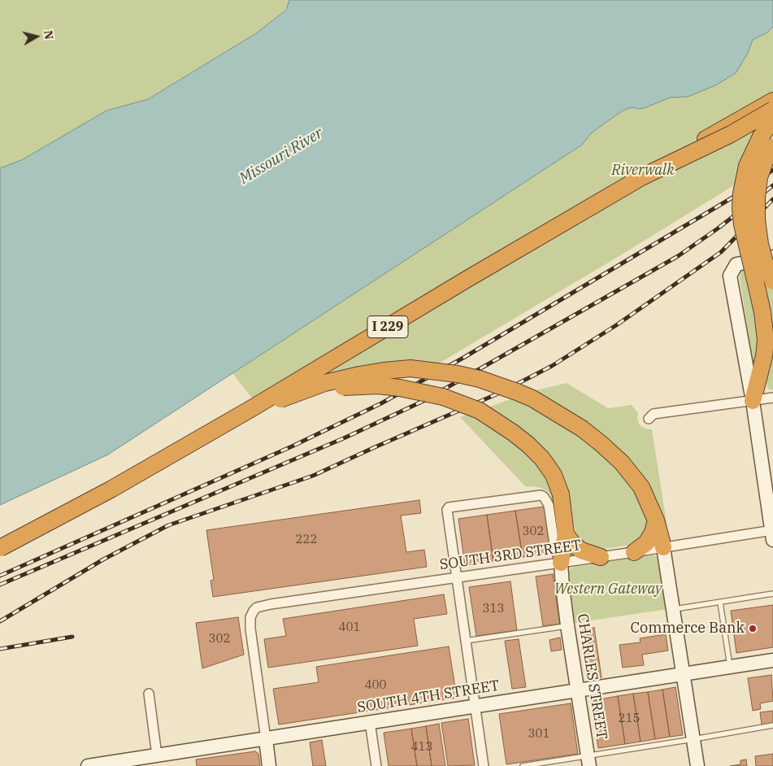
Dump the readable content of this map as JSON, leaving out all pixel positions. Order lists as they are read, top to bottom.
{
  "streets": {
    "highway": ["I 229"],
    "main road": ["CHARLES STREET", "SOUTH 4TH STREET"],
    "street": ["SOUTH 3RD STREET"]
  },
  "crossings": [
    ["SOUTH 3RD STREET", "CHARLES STREET"],
    ["SOUTH 3RD STREET", "SOUTH 4TH STREET"],
    ["CHARLES STREET", "SOUTH 4TH STREET"]
  ],
  "water": ["Missouri River"],
  "parks": ["Riverwalk", "Western Gateway"],
  "places": ["Commerce Bank"],
  "house_numbers": [
    "302",
    "222",
    "313",
    "401",
    "302",
    "400",
    "215",
    "301",
    "413"
  ],
  "north": "right"
}
